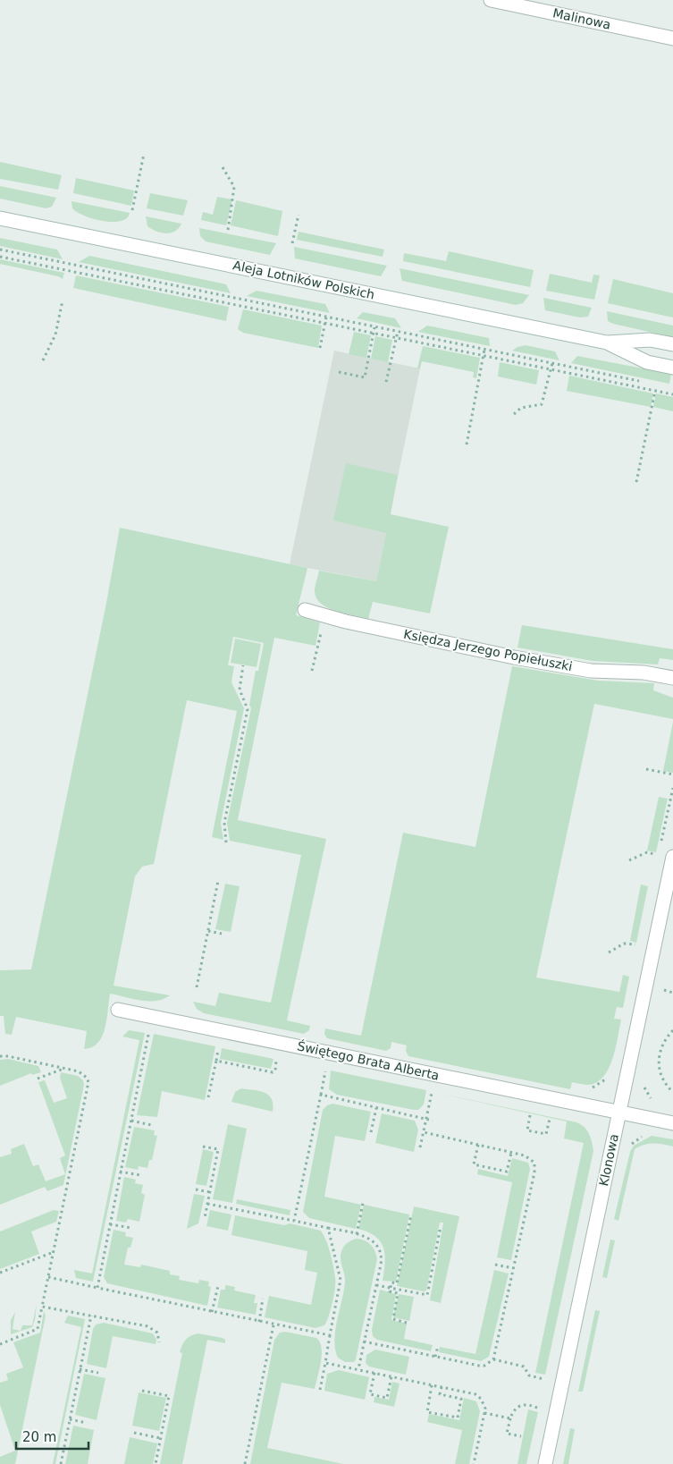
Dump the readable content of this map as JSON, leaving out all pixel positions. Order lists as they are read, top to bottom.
{
  "streets": {
    "street": [
      "Malinowa",
      "Aleja Lotników Polskich",
      "Księdza Jerzego Popiełuszki",
      "Świętego Brata Alberta",
      "Klonowa"
    ]
  },
  "crossings": [
    ["Świętego Brata Alberta", "Klonowa"]
  ],
  "scale_bar": "20 m"
}
